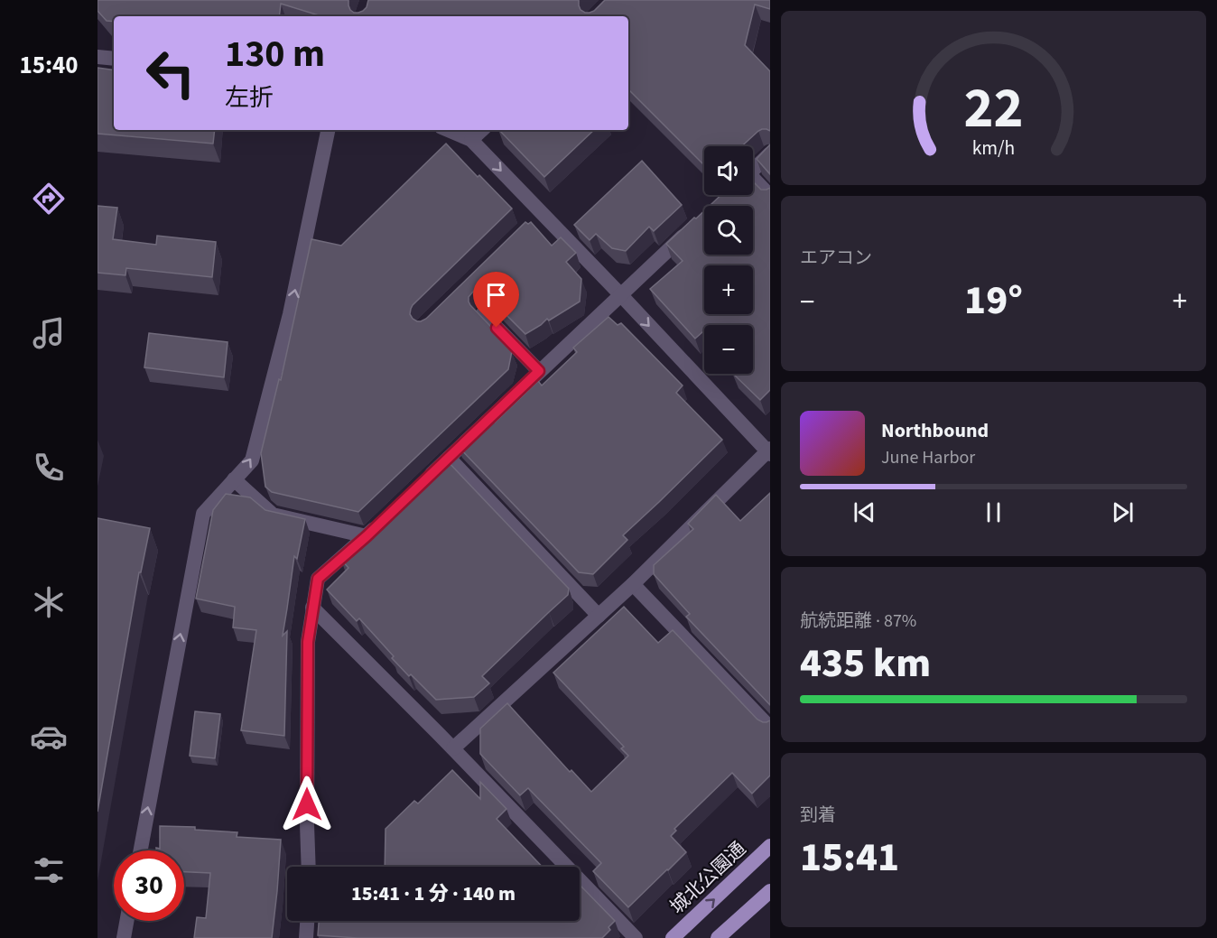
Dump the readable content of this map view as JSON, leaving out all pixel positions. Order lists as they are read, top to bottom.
{
  "streets": {
    "main road": ["城北公園通"]
  },
  "page": {
    "tabs": "15:40",
    "turn": ["130 m", "左折"],
    "map_buttons": ["+", "−"],
    "tile": [
      "エアコン",
      ["航続距離 · 87%", "435 km"],
      ["到着", "15:41"]
    ],
    "heat": ["−", "19°", "+"],
    "song": ["Northbound", "June Harbor"],
    "limit": "30",
    "trip": "15:41 · 1 分 · 140 m",
    "gauge": ["22", "km/h"]
  }
}
